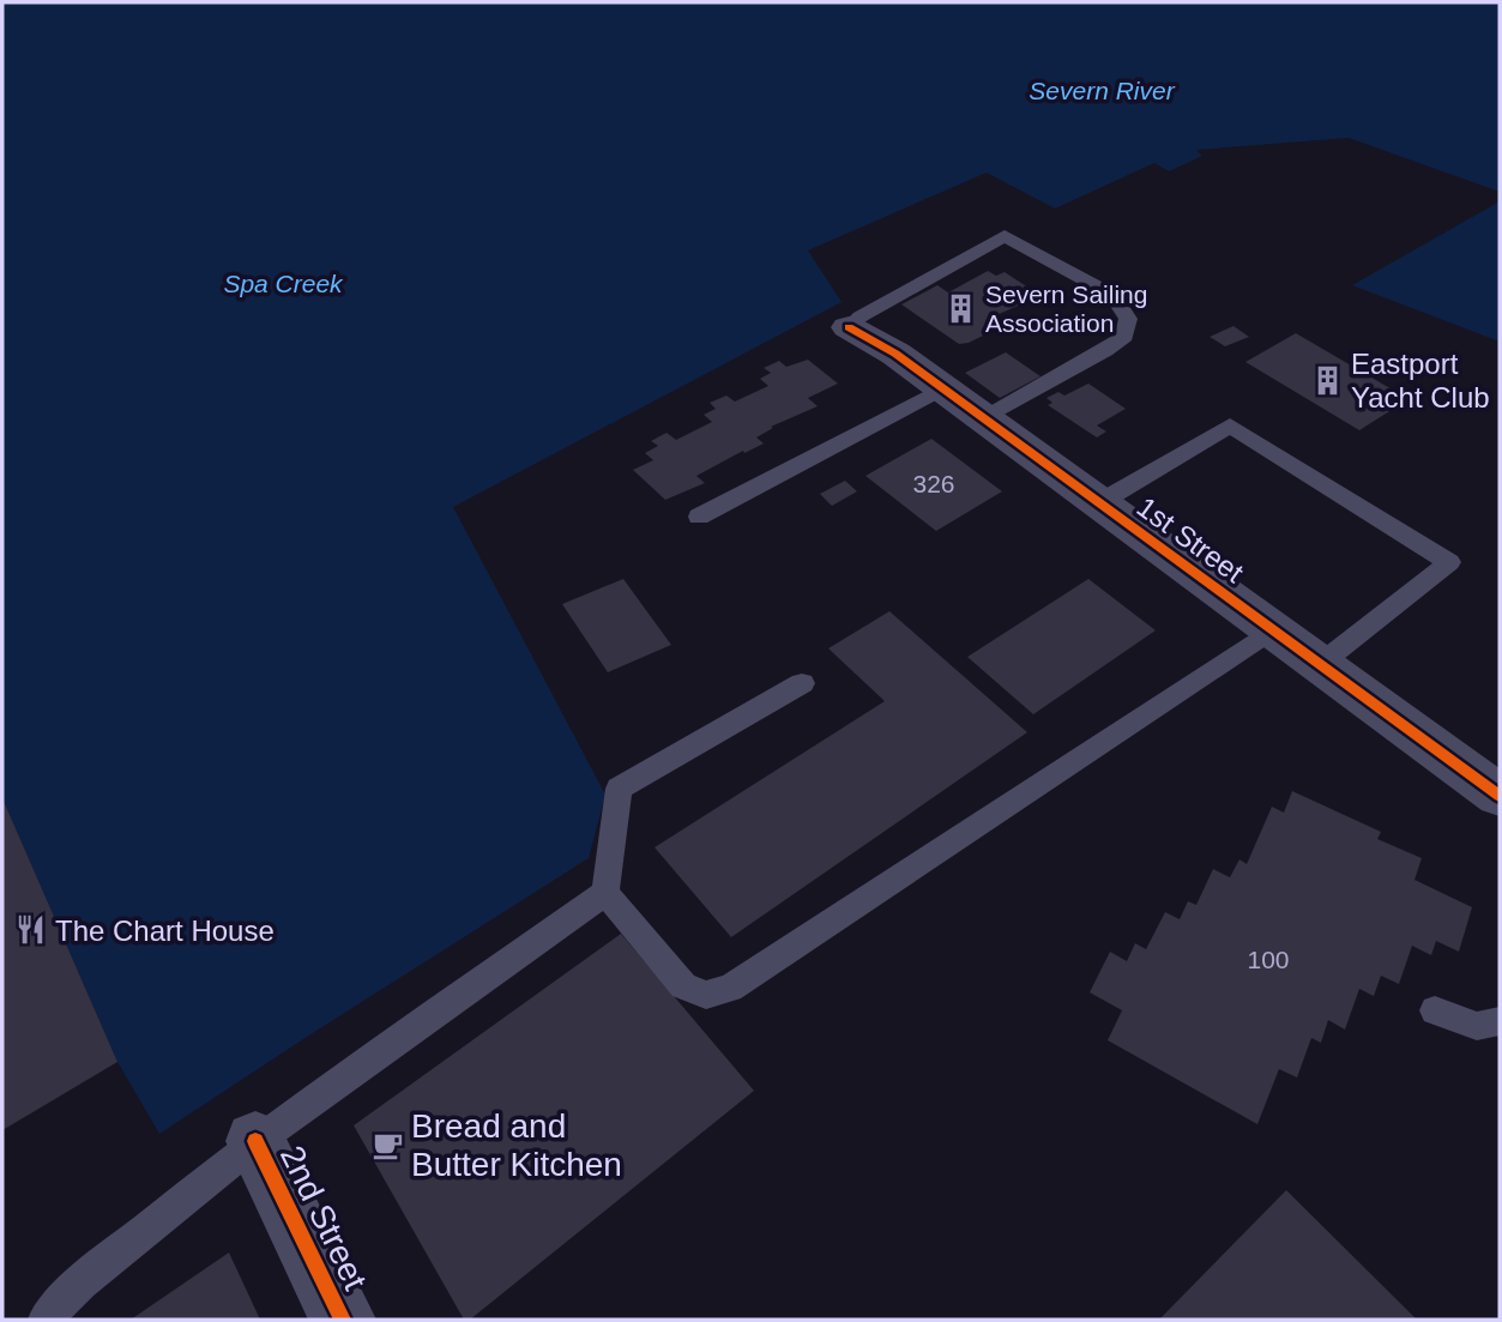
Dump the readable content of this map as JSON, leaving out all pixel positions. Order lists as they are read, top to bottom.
{
  "streets": {
    "street": ["1st Street", "2nd Street"]
  },
  "water": ["Severn River", "Spa Creek"],
  "places": {
    "building": ["Severn Sailing Association", "Eastport Yacht Club"],
    "restaurant": ["The Chart House"],
    "cafe": ["Bread and Butter Kitchen"]
  },
  "house_numbers": ["326", "100"]
}
